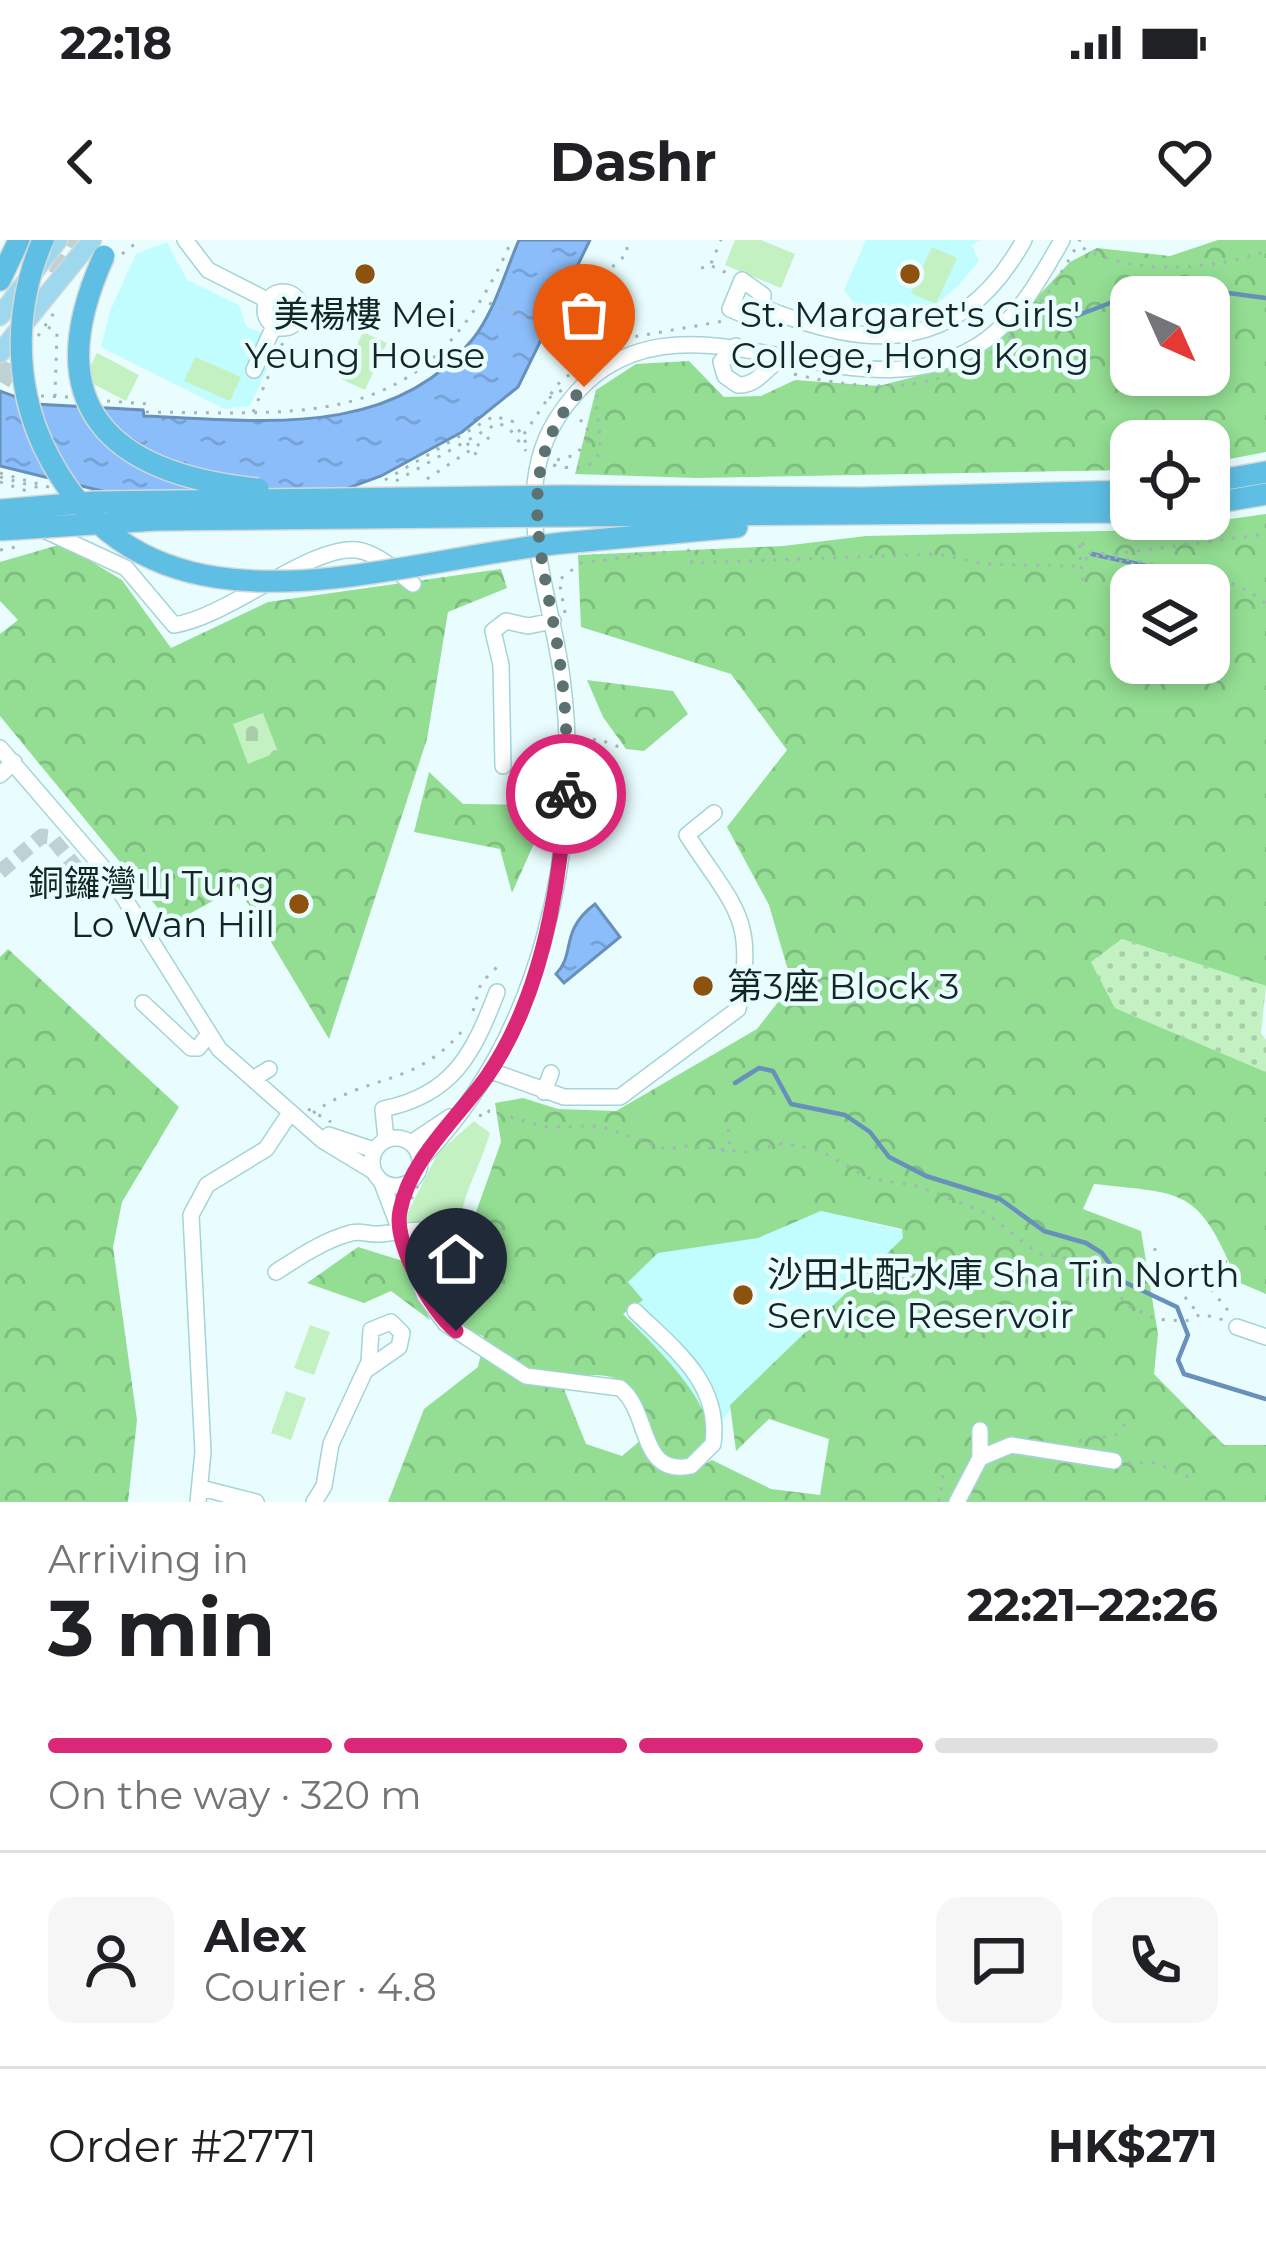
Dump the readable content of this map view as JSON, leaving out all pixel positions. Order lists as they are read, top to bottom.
{
  "places": [
    "美楊樓 Mei Yeung House",
    "St. Margaret's Girls' College, Hong Kong",
    "銅鑼灣山 Tung Lo Wan Hill",
    "第3座 Block 3",
    "沙田北配水庫 Sha Tin North Service Reservoir"
  ],
  "north": "bottom right",
  "page": {
    "status": "22:18",
    "header": "Dashr",
    "heading": ["3 min", "Arriving in", "22:21–22:26"],
    "panel": [
      "Alex",
      "Courier · 4.8",
      "Order #2771",
      "HK$271"
    ],
    "bar": "On the way · 320 m"
  }
}
